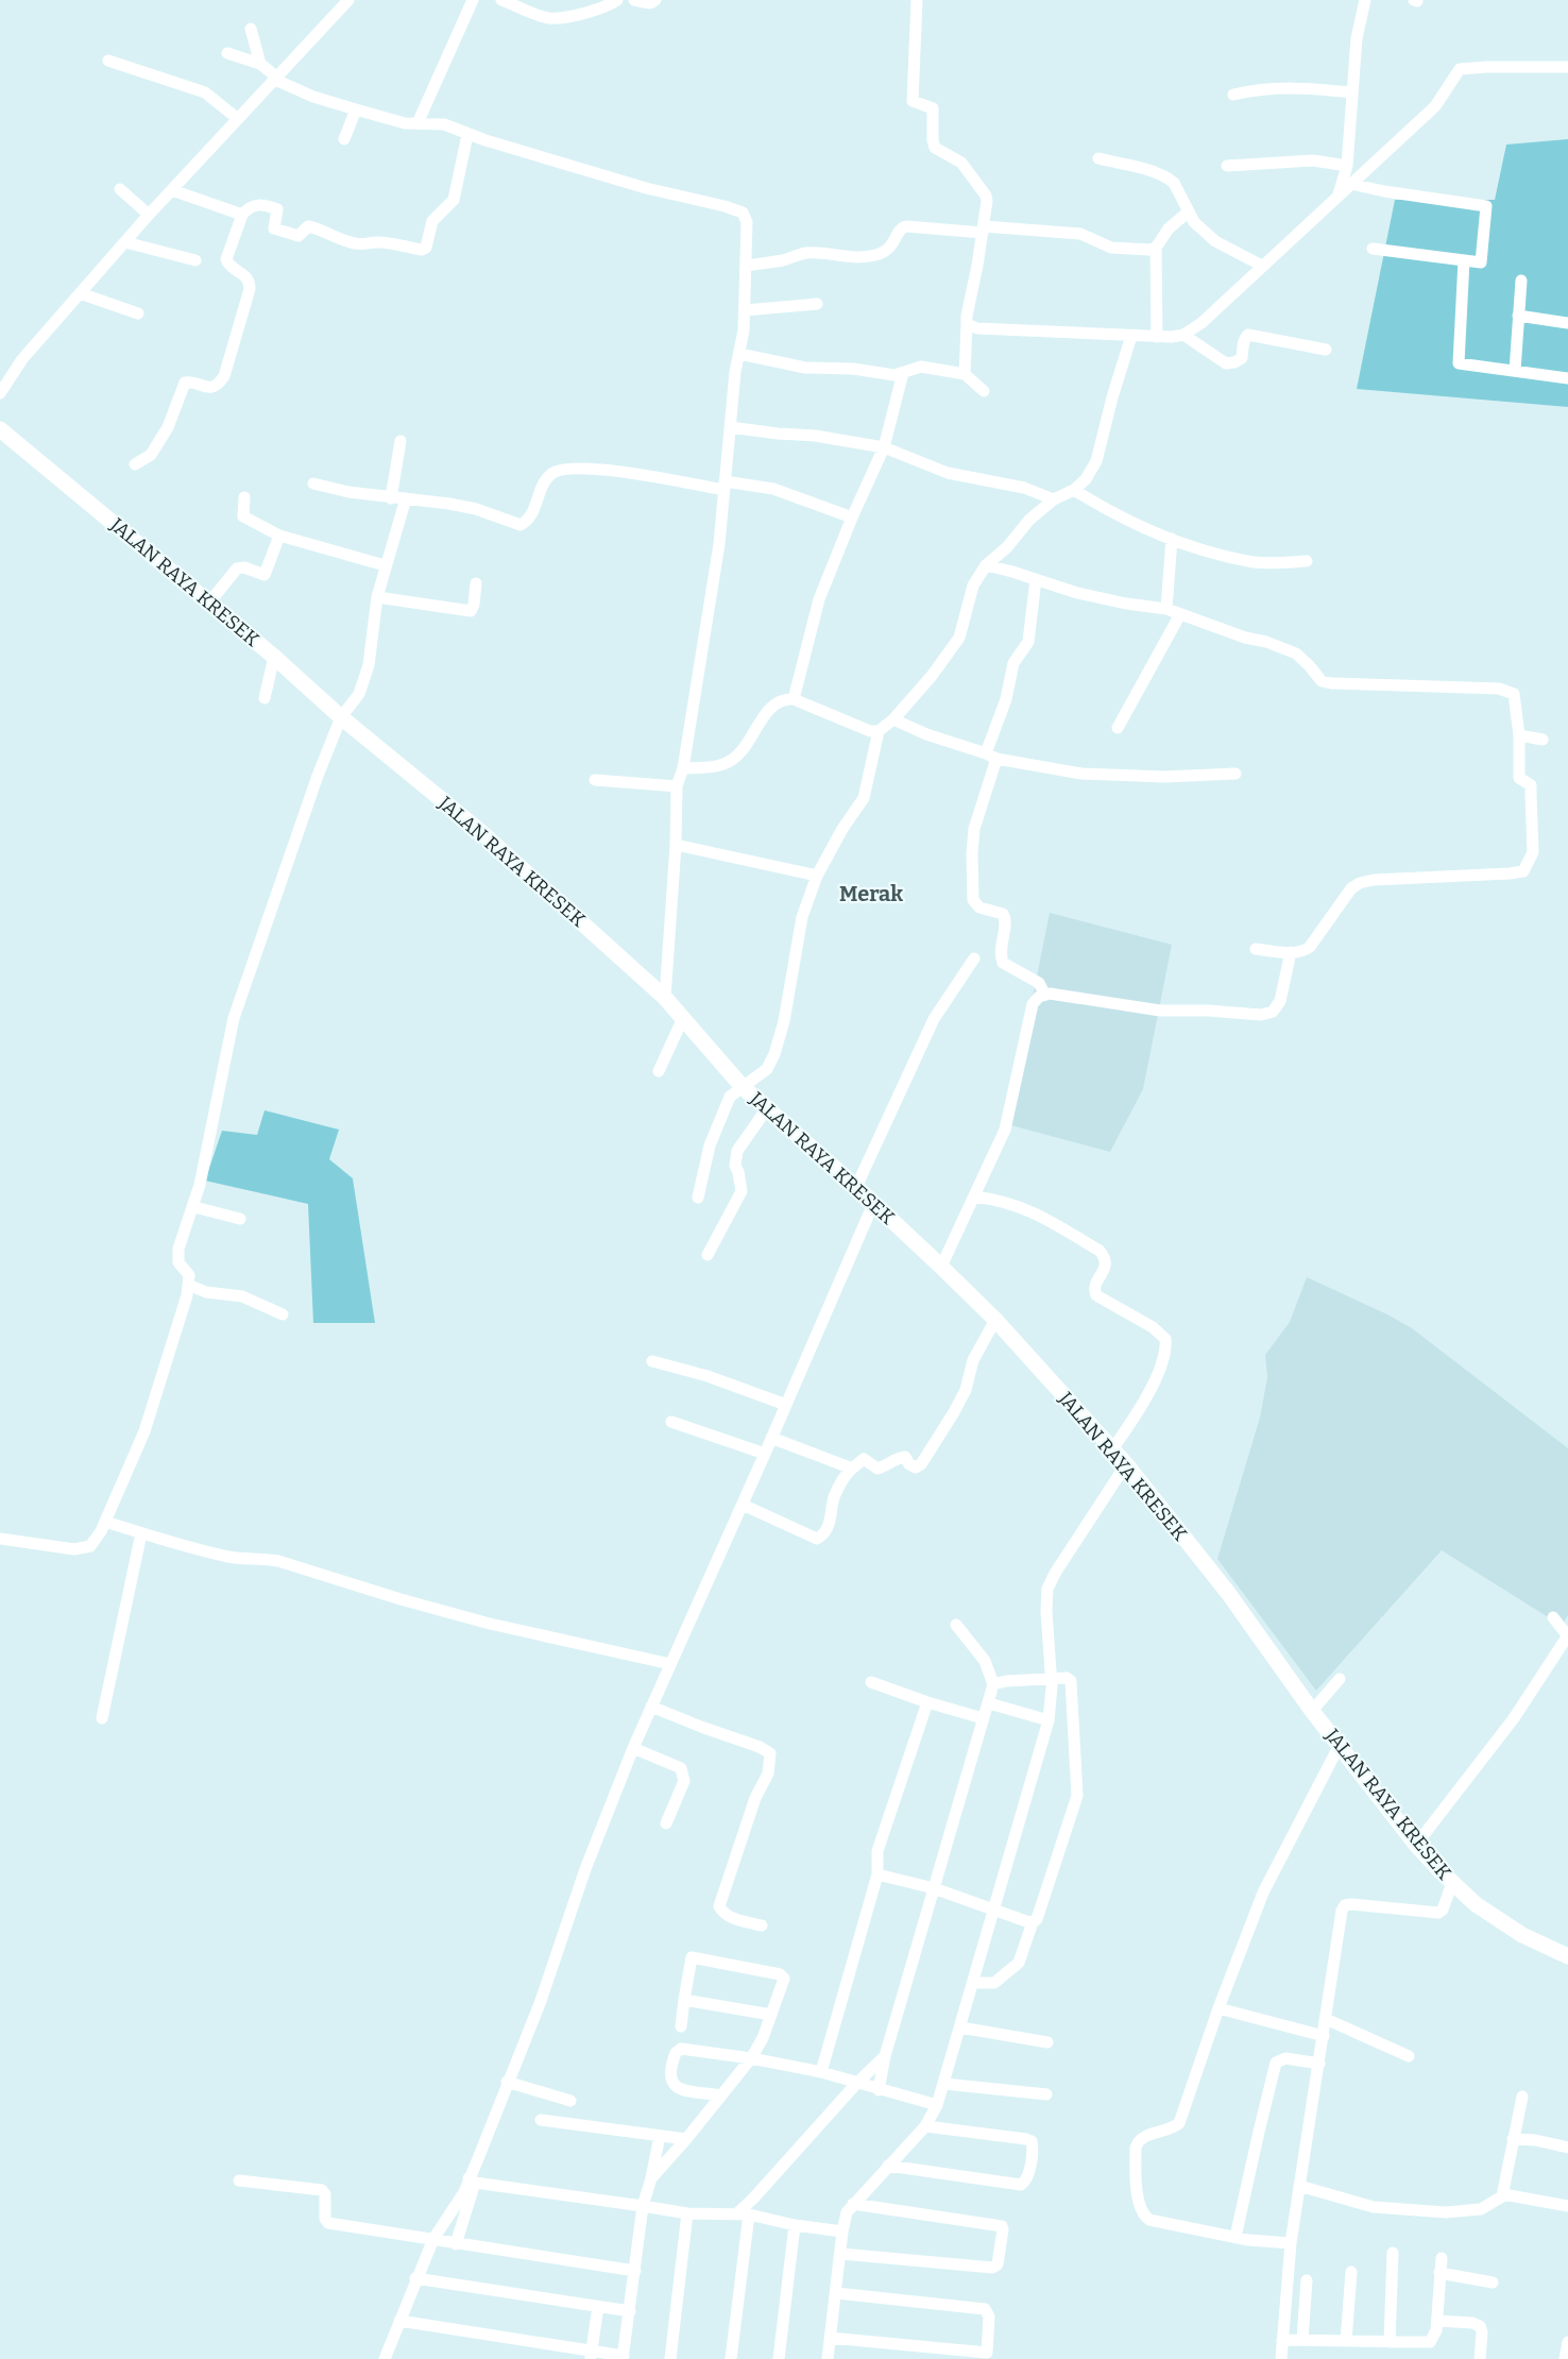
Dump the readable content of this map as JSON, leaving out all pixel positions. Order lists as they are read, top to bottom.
{
  "streets": {
    "main road": ["JALAN RAYA KRESEK"]
  },
  "districts": ["Merak"]
}
